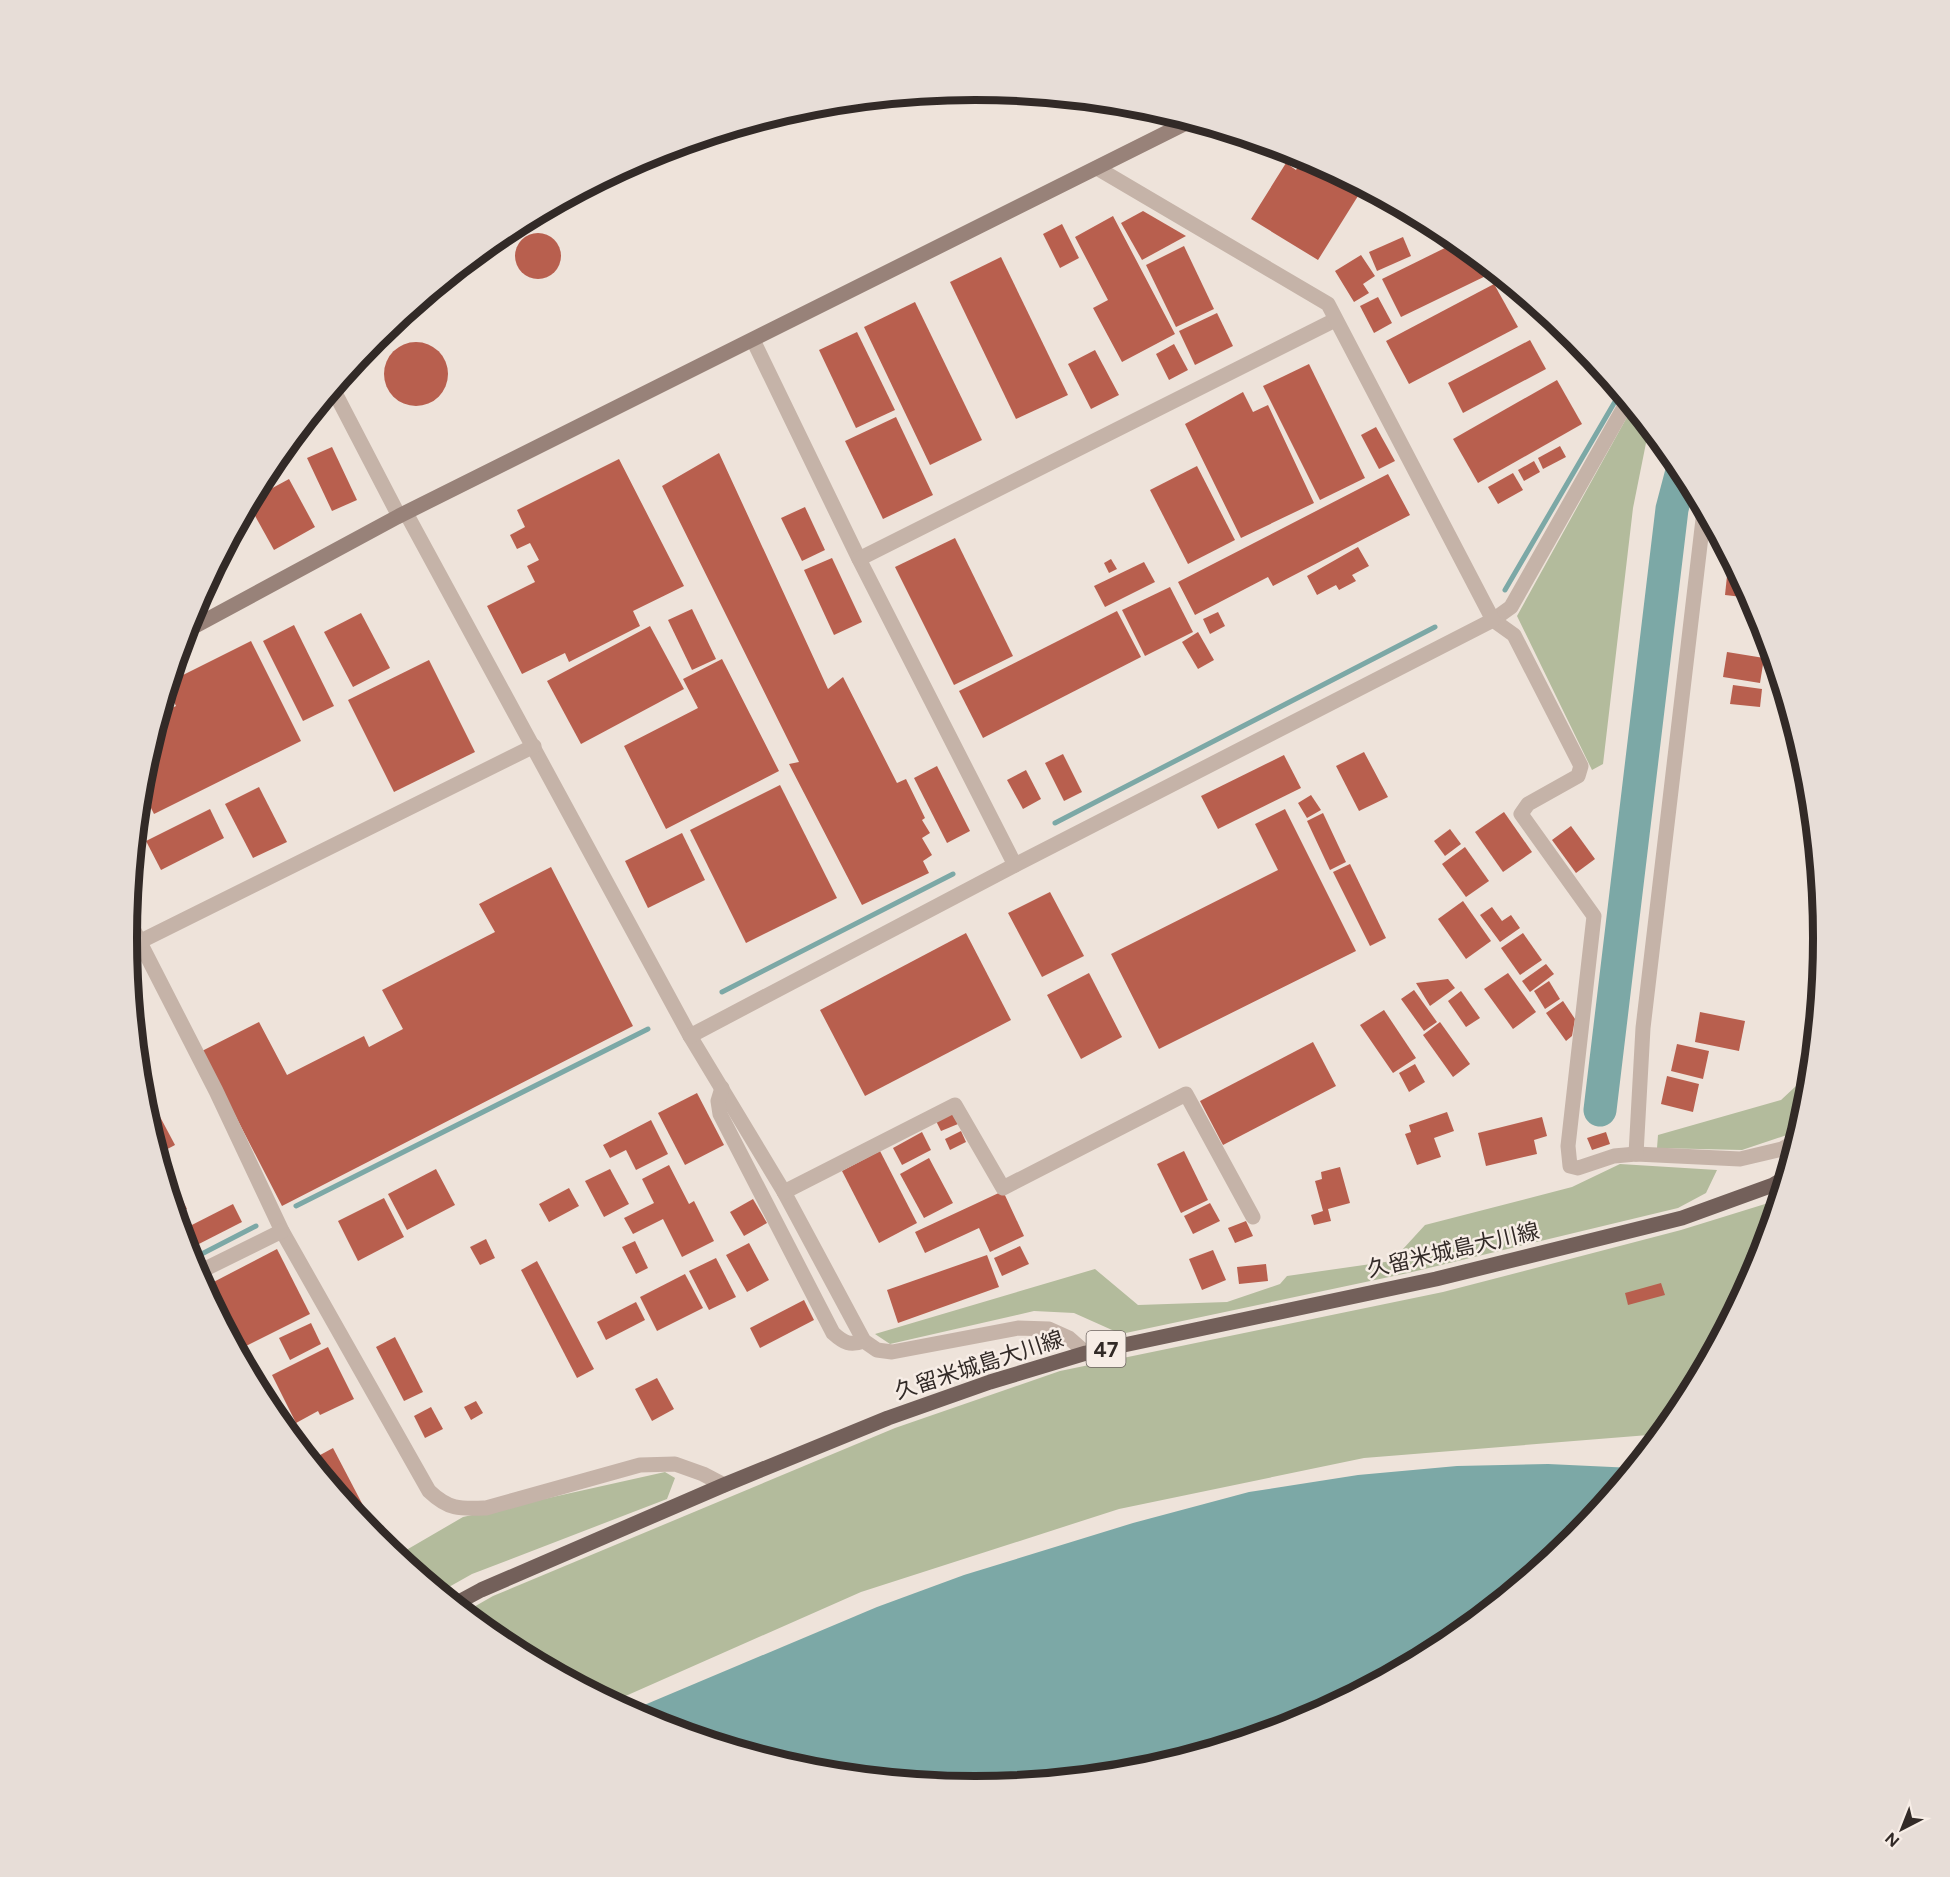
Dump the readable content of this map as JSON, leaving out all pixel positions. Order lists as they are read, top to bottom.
{
  "streets": {
    "main road": ["久留米城島大川線", "47"]
  },
  "north": "bottom left"
}
